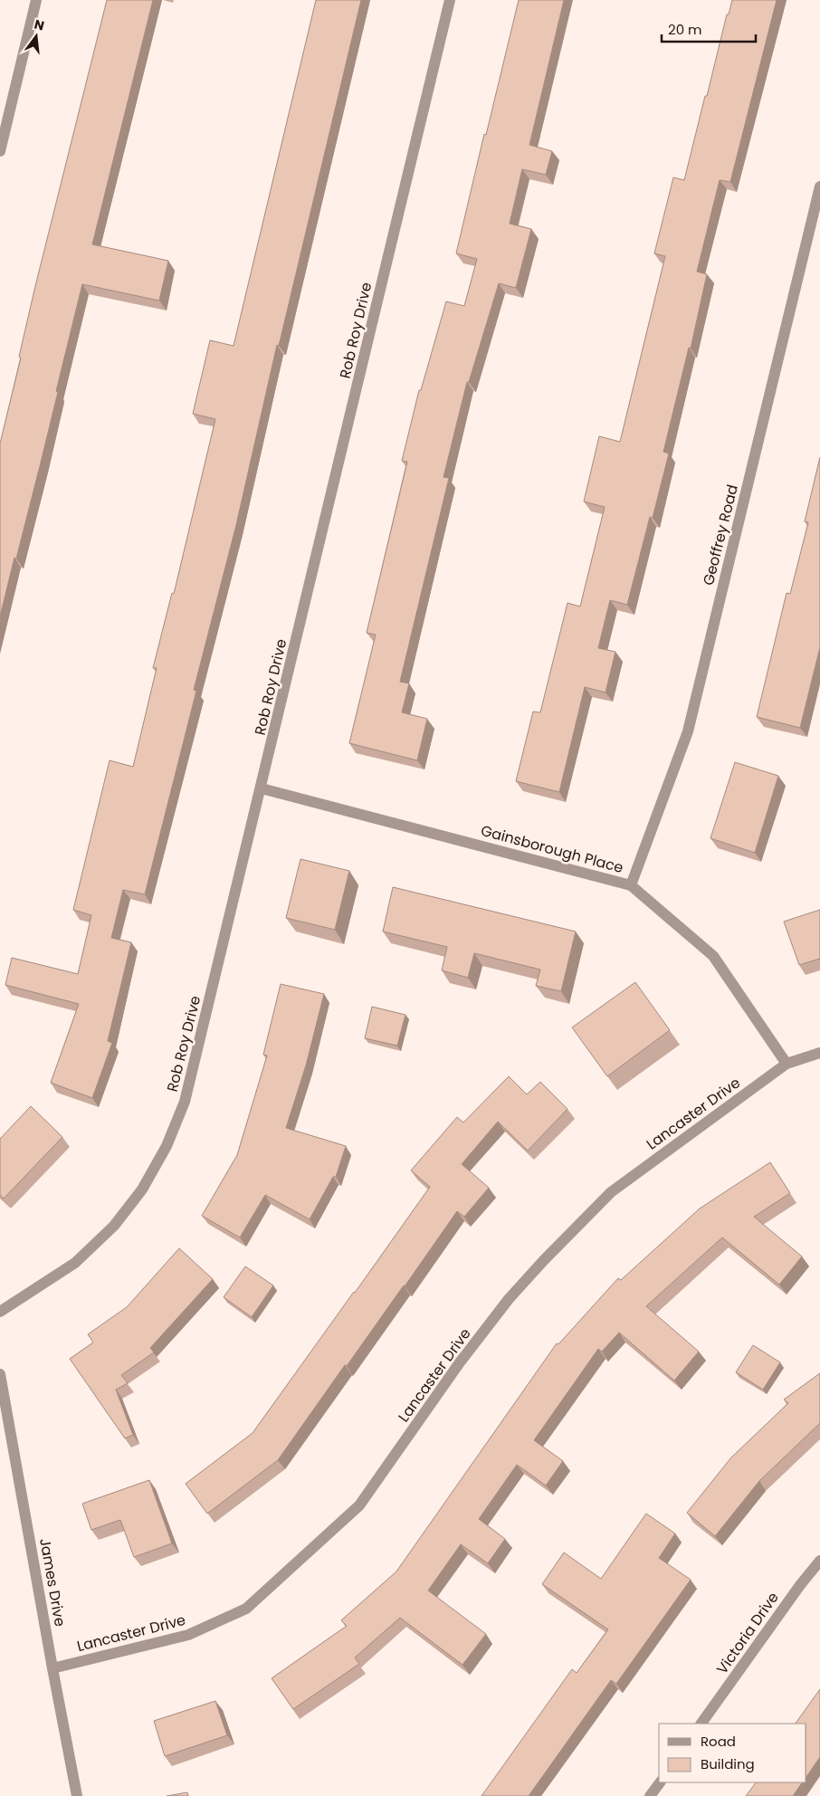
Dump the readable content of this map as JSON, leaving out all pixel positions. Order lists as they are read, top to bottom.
{
  "streets": {
    "street": [
      "Rob Roy Drive",
      "Geoffrey Road",
      "Gainsborough Place",
      "Lancaster Drive",
      "James Drive",
      "Victoria Drive"
    ]
  },
  "crossings": [
    ["Rob Roy Drive", "Gainsborough Place"],
    ["Geoffrey Road", "Gainsborough Place"],
    ["Gainsborough Place", "Lancaster Drive"],
    ["Lancaster Drive", "James Drive"]
  ],
  "legend": ["Road", "Building"],
  "scale_bar": "20 m",
  "north": "top"
}
